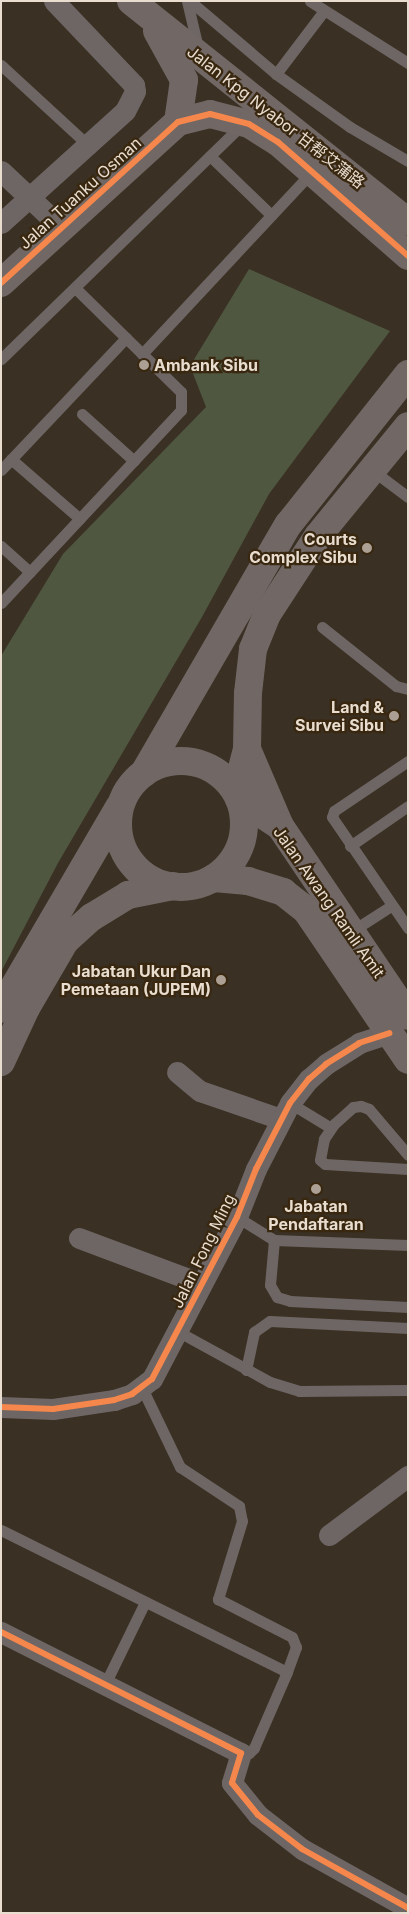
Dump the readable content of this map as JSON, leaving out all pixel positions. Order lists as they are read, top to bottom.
{
  "streets": {
    "main road": ["Jalan Kpg Nyabor 甘帮艾蒲路", "Jalan Tuanku Osman", "Jalan Awang Ramli Amit"],
    "street": ["Jalan Fong Ming"]
  },
  "crossings": [
    ["Jalan Kpg Nyabor 甘帮艾蒲路", "Jalan Tuanku Osman"],
    ["Jalan Awang Ramli Amit", "Jalan Fong Ming"]
  ],
  "places": [
    "Ambank Sibu",
    "Courts Complex Sibu",
    "Land & Survei Sibu",
    "Jabatan Ukur Dan Pemetaan (JUPEM)",
    "Jabatan Pendaftaran"
  ]
}
